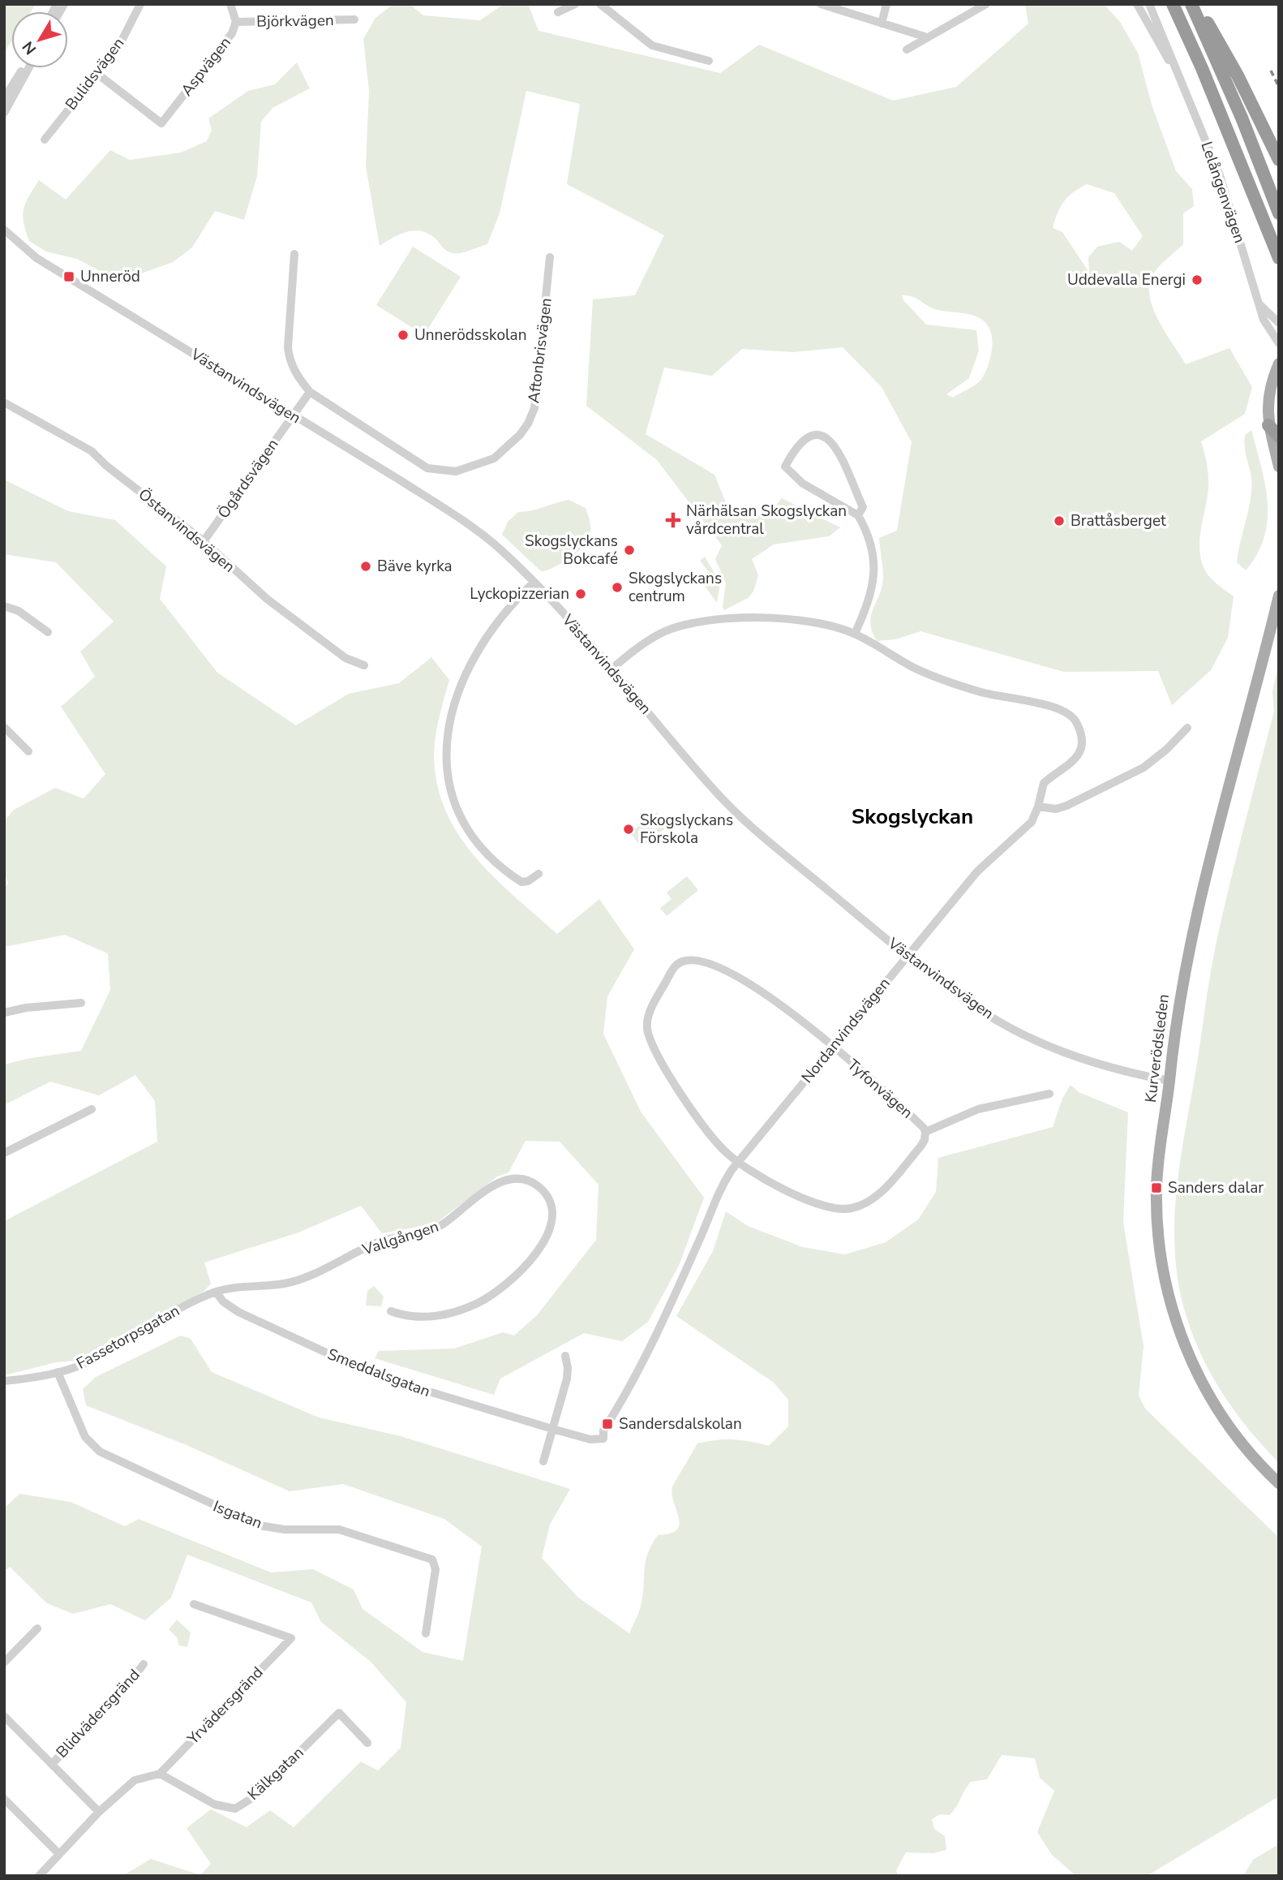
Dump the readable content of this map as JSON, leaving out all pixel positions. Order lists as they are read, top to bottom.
{
  "streets": {
    "main road": ["Kurverödsleden"],
    "street": [
      "Björkvägen",
      "Aspvägen",
      "Bulidsvägen",
      "Lelångenvägen",
      "Aftonbrisvägen",
      "Västanvindsvägen",
      "Ögårdsvägen",
      "Östanvindsvägen",
      "Nordanvindsvägen",
      "Tyfonvägen",
      "Vallgången",
      "Fassetorpsgatan",
      "Smeddalsgatan",
      "Isgatan",
      "Yrvädersgränd",
      "Blidvädersgränd",
      "Kälkgatan"
    ]
  },
  "crossings": [
    ["Björkvägen", "Aspvägen"],
    ["Aspvägen", "Bulidsvägen"],
    ["Aftonbrisvägen", "Ögårdsvägen"],
    ["Västanvindsvägen", "Ögårdsvägen"],
    ["Västanvindsvägen", "Nordanvindsvägen"],
    ["Västanvindsvägen", "Kurverödsleden"],
    ["Ögårdsvägen", "Östanvindsvägen"],
    ["Nordanvindsvägen", "Tyfonvägen"],
    ["Nordanvindsvägen", "Smeddalsgatan"],
    ["Vallgången", "Fassetorpsgatan"],
    ["Vallgången", "Smeddalsgatan"],
    ["Fassetorpsgatan", "Smeddalsgatan"],
    ["Fassetorpsgatan", "Isgatan"],
    ["Yrvädersgränd", "Kälkgatan"]
  ],
  "districts": ["Skogslyckan"],
  "places": {
    "transit": ["Unneröd", "Sanders dalar", "Sandersdalskolan"],
    "other": [
      "Uddevalla Energi",
      "Unnerödsskolan",
      "Brattåsberget",
      "Skogslyckans Bokcafé",
      "Bäve kyrka",
      "Skogslyckans centrum",
      "Lyckopizzerian",
      "Skogslyckans Förskola"
    ],
    "health": ["Närhälsan Skogslyckan vårdcentral"]
  },
  "north": "bottom left"
}
